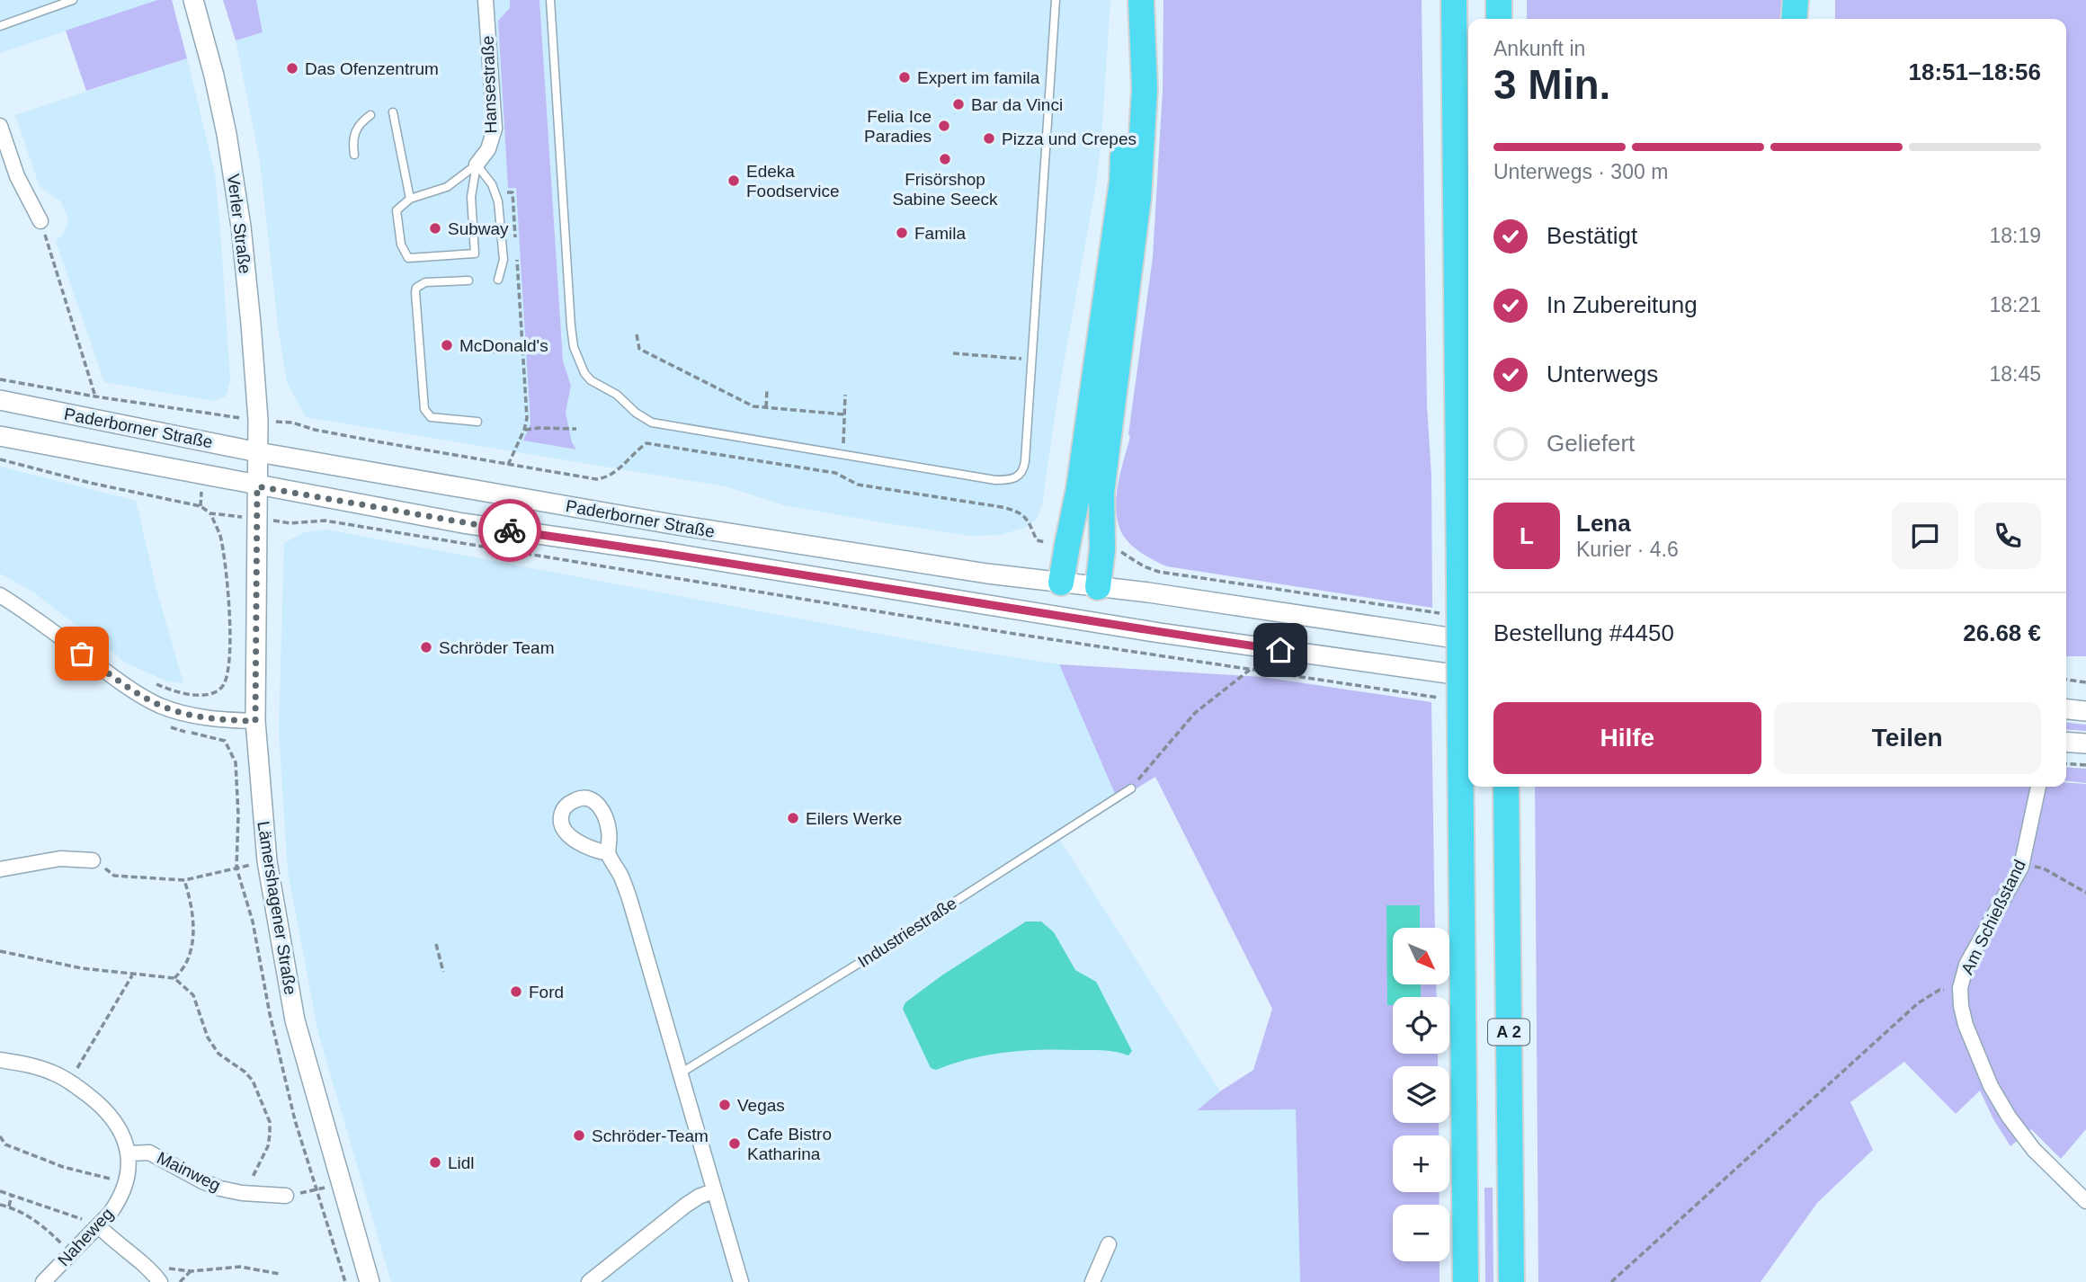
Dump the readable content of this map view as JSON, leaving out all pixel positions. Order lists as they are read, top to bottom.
{
  "streets": {
    "highway": ["A 2"],
    "main road": ["Verler Straße", "Paderborner Straße", "Lämershagener Straße"],
    "street": [
      "Hansestraße",
      "Am Schießstand",
      "Mainweg",
      "Naheweg"
    ],
    "lane": ["Industriestraße"]
  },
  "crossings": [
    ["Verler Straße", "Paderborner Straße"],
    ["Verler Straße", "Lämershagener Straße"],
    ["Paderborner Straße", "Lämershagener Straße"],
    ["Mainweg", "Naheweg"]
  ],
  "places": [
    "Das Ofenzentrum",
    "Expert im famila",
    "Bar da Vinci",
    "Felia Ice Paradies",
    "Pizza und Crepes",
    "Frisörshop Sabine Seeck",
    "Edeka Foodservice",
    "Subway",
    "Famila",
    "McDonald's",
    "Schröder Team",
    "Eilers Werke",
    "Ford",
    "Vegas",
    "Schröder-Team",
    "Cafe Bistro Katharina",
    "Lidl"
  ],
  "north": "bottom right",
  "page": {
    "heading": ["3 Min.", "Ankunft in", "18:51–18:56"],
    "panel": [
      "Lena",
      "Kurier · 4.6",
      "Bestellung #4450",
      "26.68 €"
    ],
    "bar": "Unterwegs · 300 m",
    "list": [
      ["Bestätigt", "18:19"],
      ["In Zubereitung", "18:21"],
      ["Unterwegs", "18:45"],
      "Geliefert"
    ],
    "round": "L",
    "buttons": ["Hilfe", "Teilen"],
    "map_buttons": ["+", "−"]
  }
}
